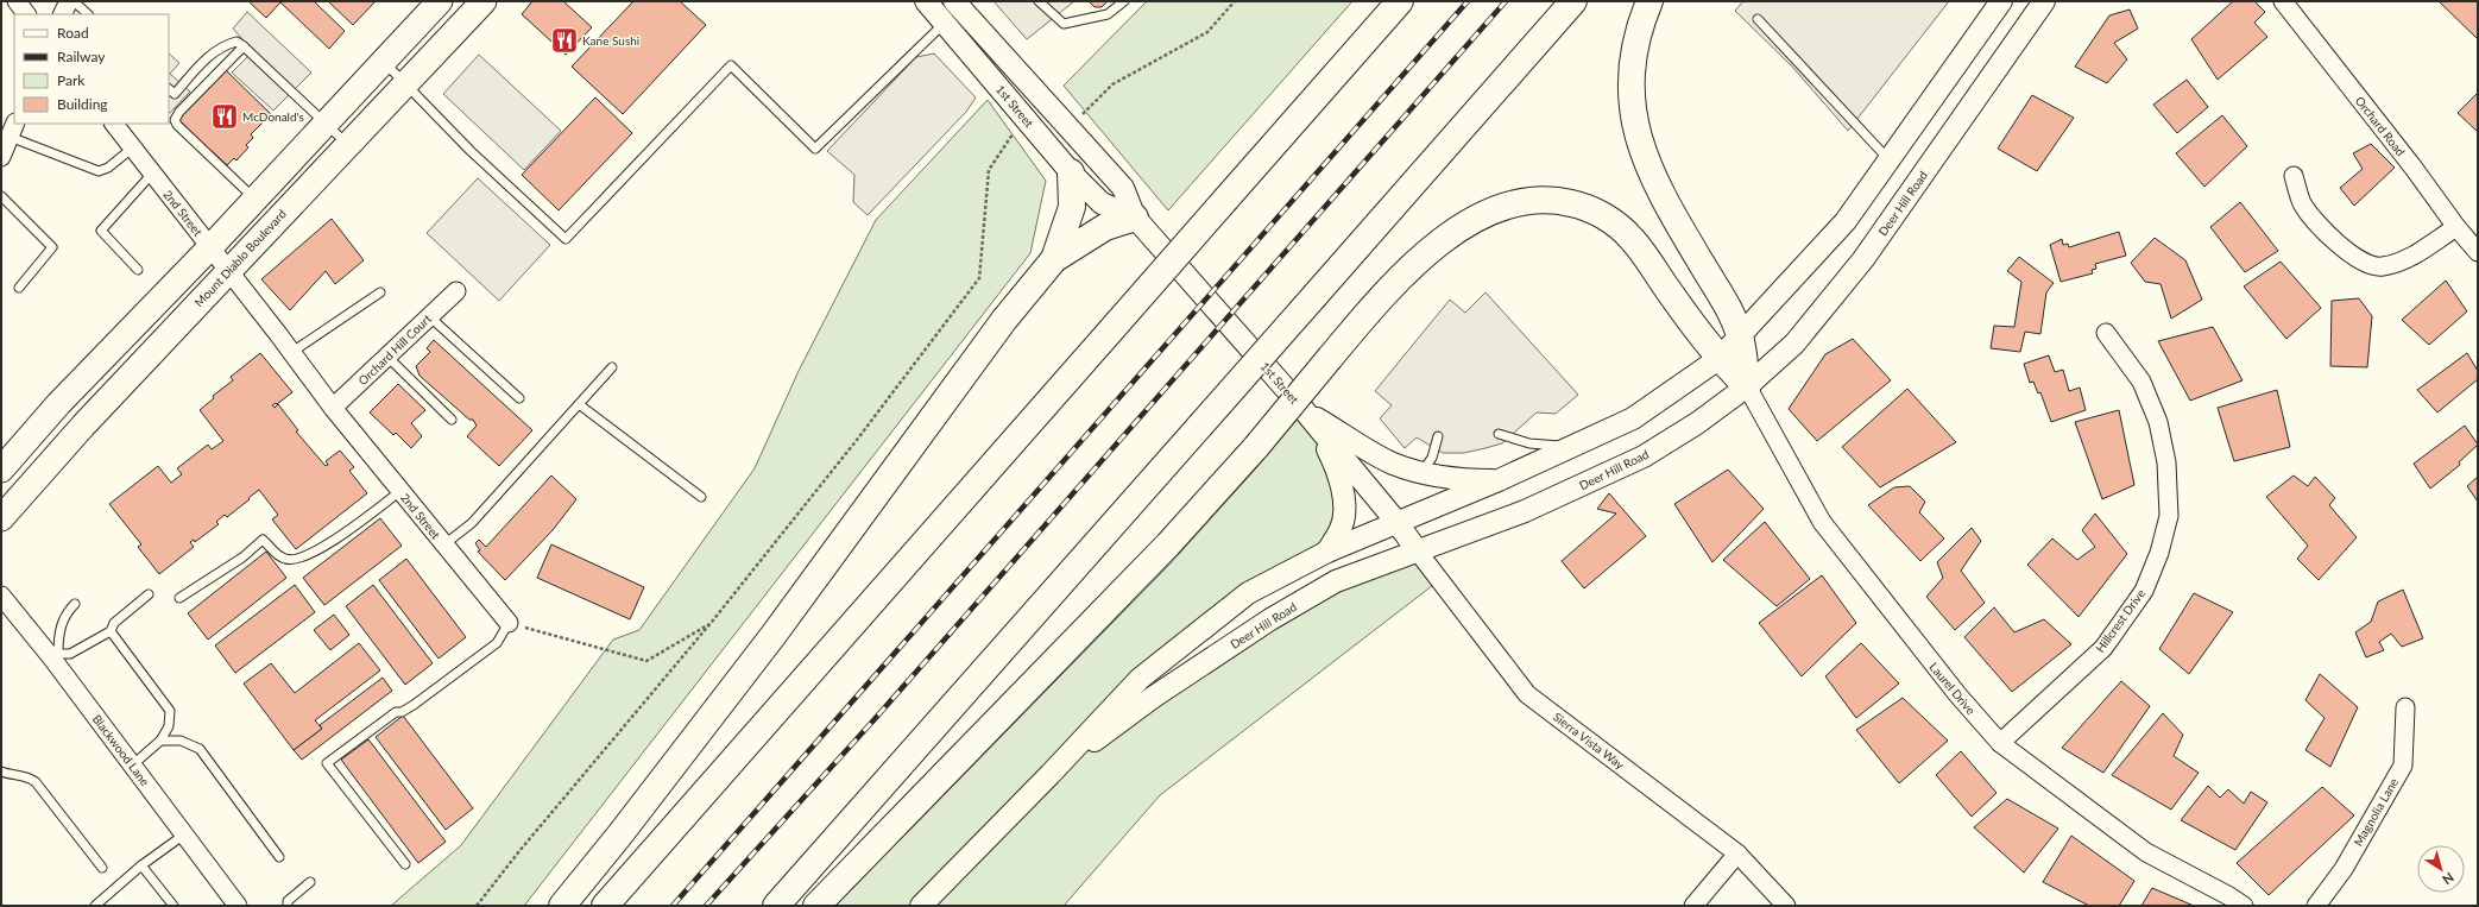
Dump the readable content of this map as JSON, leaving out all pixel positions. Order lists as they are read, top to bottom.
{
  "streets": {
    "main road": ["Mount Diablo Boulevard"],
    "street": [
      "1st Street",
      "Orchard Road",
      "Deer Hill Road",
      "2nd Street",
      "Orchard Hill Court",
      "Hillcrest Drive",
      "Laurel Drive",
      "Sierra Vista Way",
      "Blackwood Lane",
      "Magnolia Lane"
    ]
  },
  "crossings": [
    ["1st Street", "Deer Hill Road"],
    ["1st Street", "Sierra Vista Way"],
    ["Deer Hill Road", "Laurel Drive"],
    ["Deer Hill Road", "Sierra Vista Way"],
    ["2nd Street", "Mount Diablo Boulevard"],
    ["2nd Street", "Orchard Hill Court"],
    ["Hillcrest Drive", "Laurel Drive"]
  ],
  "places": {
    "restaurant": ["Kane Sushi", "McDonald's"]
  },
  "legend": [
    "Road",
    "Railway",
    "Park",
    "Building"
  ],
  "north": "bottom right"
}
